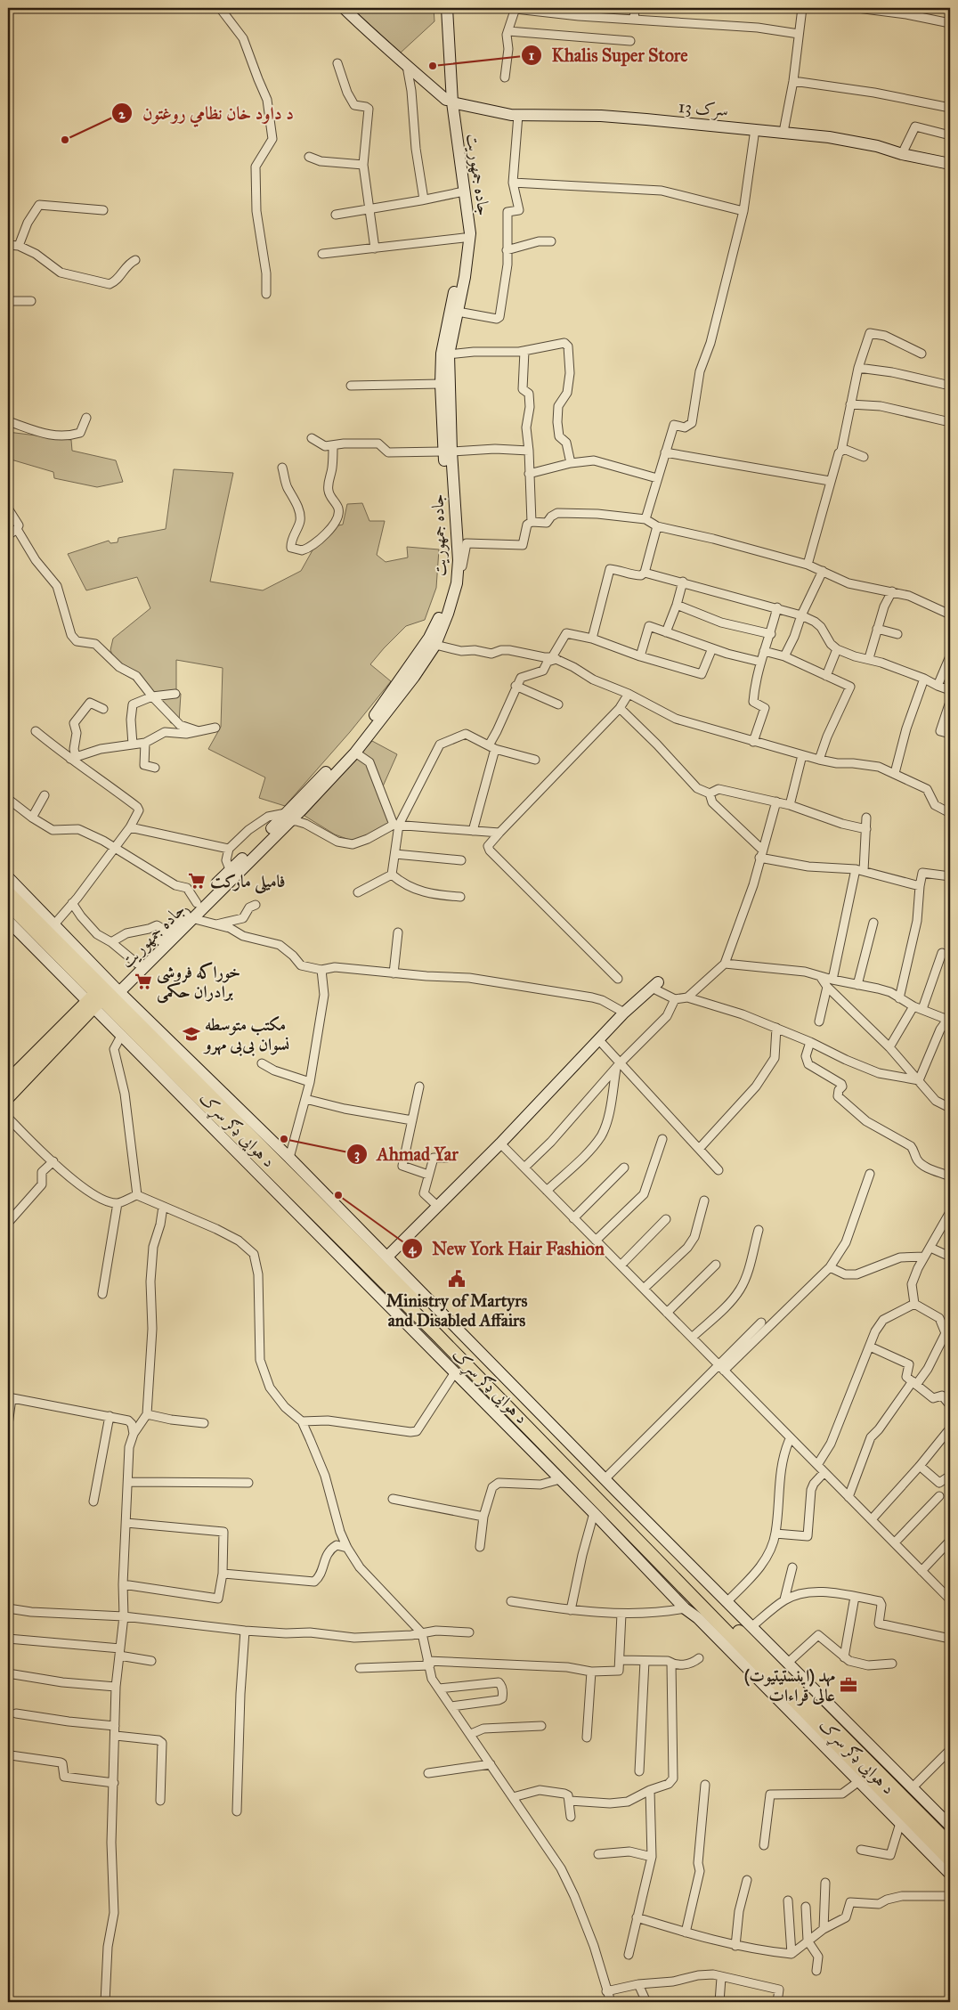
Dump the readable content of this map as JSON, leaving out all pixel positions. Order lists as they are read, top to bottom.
{
  "streets": {
    "main road": ["سرک 13", "جاده جمهوریت", "د هوایی ډګر سړک"]
  },
  "crossings": [
    ["سرک 13", "جاده جمهوریت"],
    ["جاده جمهوریت", "د هوایی ډګر سړک"]
  ],
  "places": {
    "other": [
      "Khalis Super Store",
      "د داود خان نظامي روغتون",
      "Ahmad Yar",
      "New York Hair Fashion"
    ],
    "supermarket": ["فامیلی مارکت", "خوراکه فروشی برادران حکمی"],
    "school or university": ["مکتب متوسطه نسوان بی‌بی مهرو"],
    "public building": ["Ministry of Martyrs and Disabled Affairs"],
    "office": ["مهد (اینستیتیوت) عالی قراءات"]
  }
}
